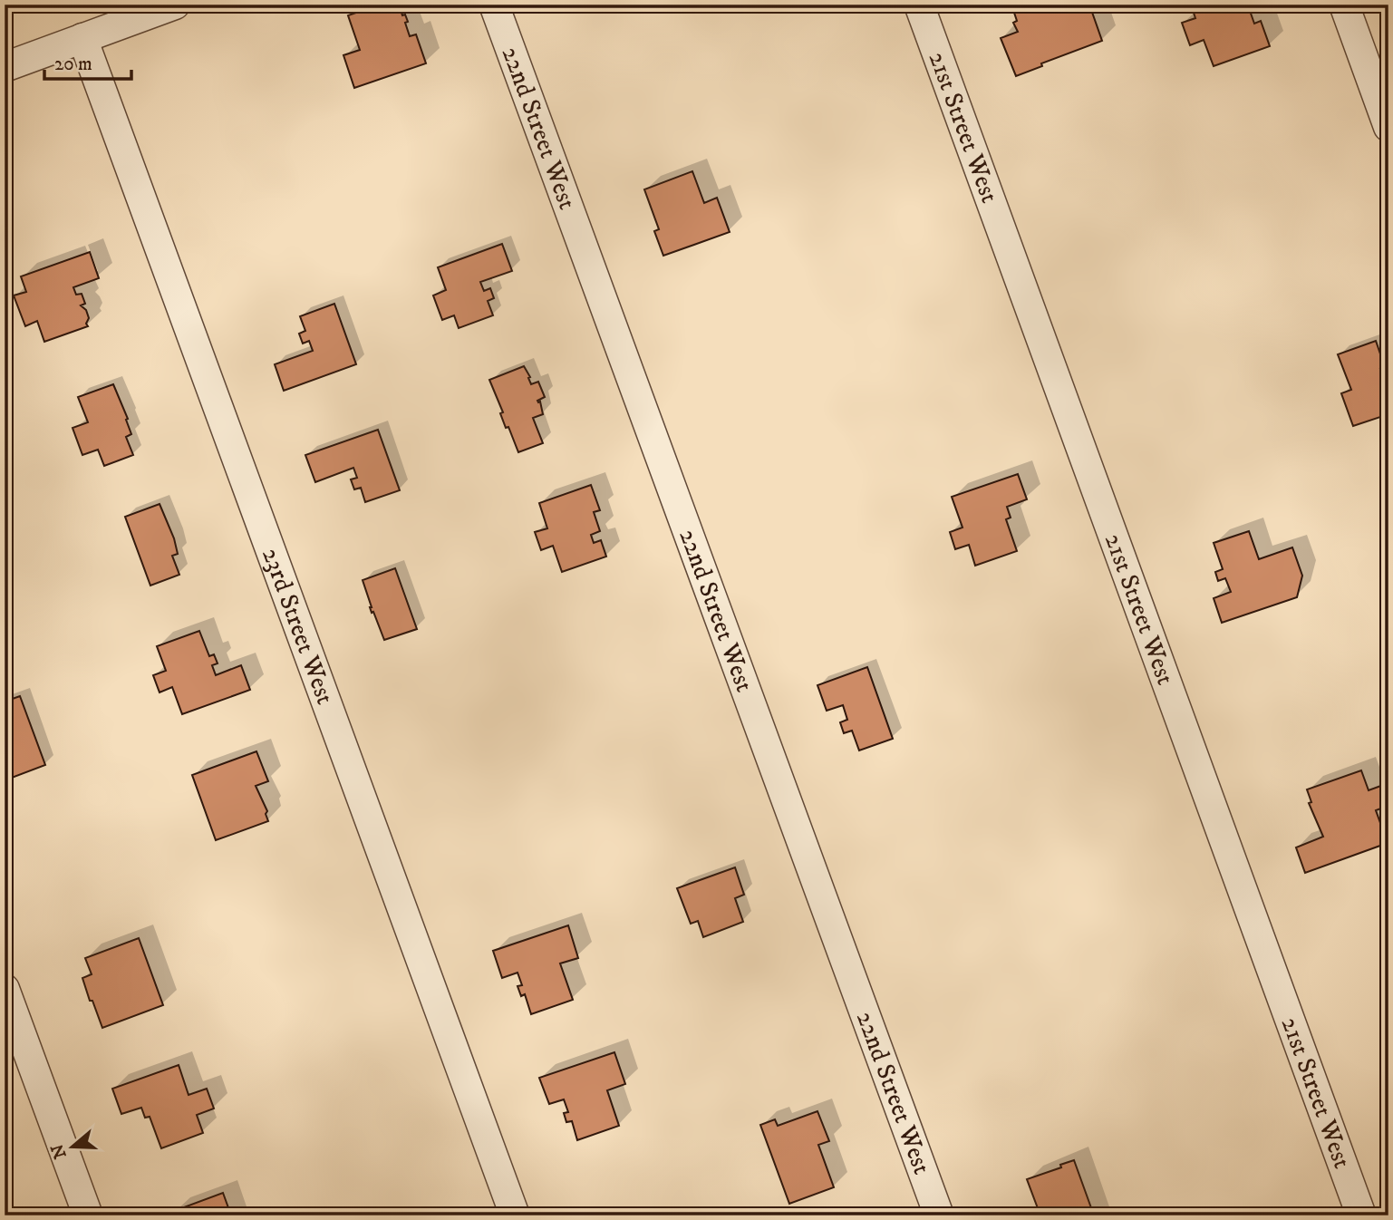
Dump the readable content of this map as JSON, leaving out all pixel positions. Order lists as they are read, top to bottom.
{
  "streets": {
    "street": ["22nd Street West", "21st Street West", "23rd Street West"]
  },
  "scale_bar": "20 m",
  "north": "left"
}
